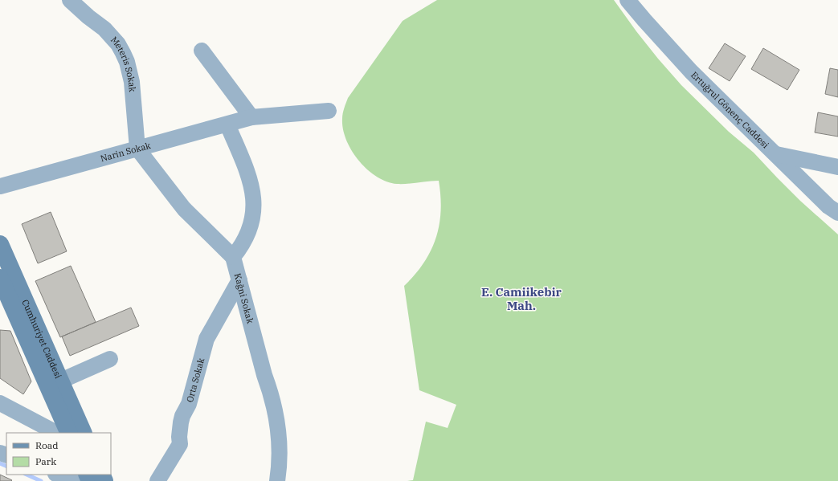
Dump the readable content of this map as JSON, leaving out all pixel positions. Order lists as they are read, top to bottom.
{
  "streets": {
    "main road": ["Cumhuriyet Caddesi"],
    "street": [
      "Meteris Sokak",
      "Ertuğrul Gönenç Caddesi",
      "Narin Sokak",
      "Kağni Sokak",
      "Orta Sokak"
    ]
  },
  "crossings": [
    ["Meteris Sokak", "Narin Sokak"],
    ["Kağni Sokak", "Orta Sokak"]
  ],
  "districts": ["E. Camiikebir Mah."],
  "legend": ["Road", "Park"]
}
